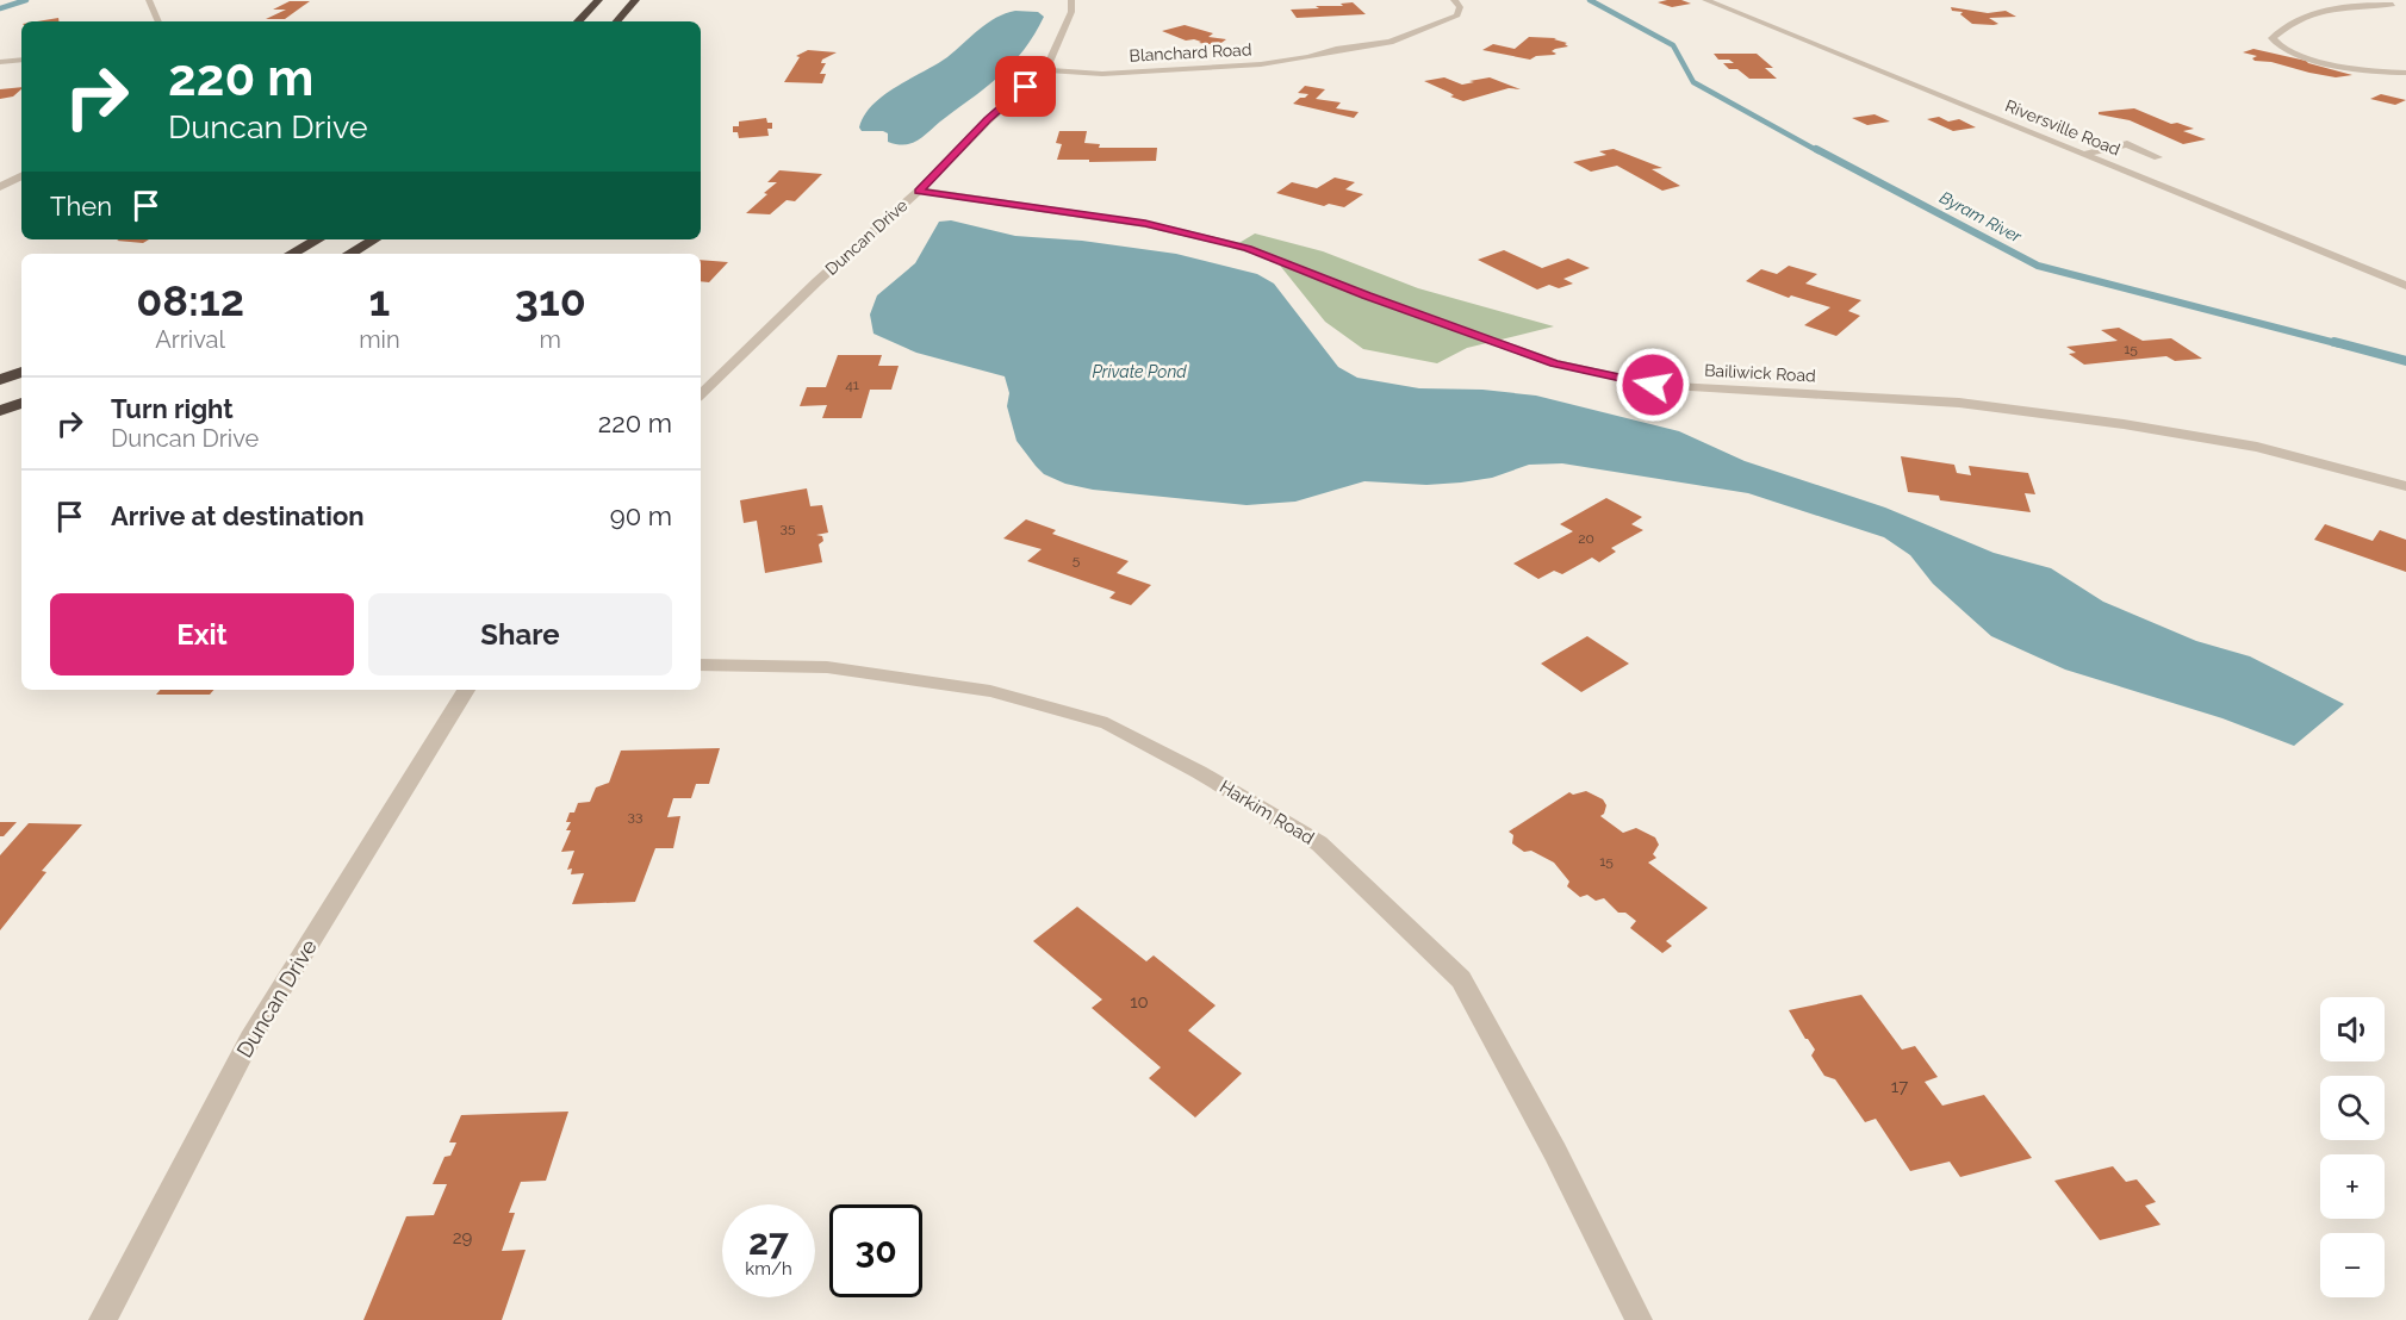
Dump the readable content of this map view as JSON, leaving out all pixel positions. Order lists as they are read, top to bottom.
{
  "streets": {
    "street": [
      "Blanchard Road",
      "Riversville Road",
      "Duncan Drive",
      "Bailiwick Road",
      "Harkim Road"
    ]
  },
  "crossings": [
    ["Blanchard Road", "Duncan Drive"],
    ["Duncan Drive", "Bailiwick Road"]
  ],
  "water": ["Byram River", "Private Pond"],
  "house_numbers": [
    "15",
    "41",
    "35",
    "20",
    "5",
    "33",
    "15",
    "10",
    "17",
    "29"
  ],
  "page": {
    "turn": ["220 m", "Duncan Drive"],
    "then": "Then",
    "eta": [
      "08:12",
      "Arrival",
      "1",
      "min",
      "310",
      "m"
    ],
    "list": [
      {
        "name": "Turn right",
        "note": "Duncan Drive",
        "value": "220 m"
      },
      {
        "name": "Arrive at destination",
        "value": "90 m"
      }
    ],
    "buttons": ["Exit", "Share"],
    "map_buttons": ["+", "−"],
    "speed": "27 km/h",
    "limit": "30"
  }
}
